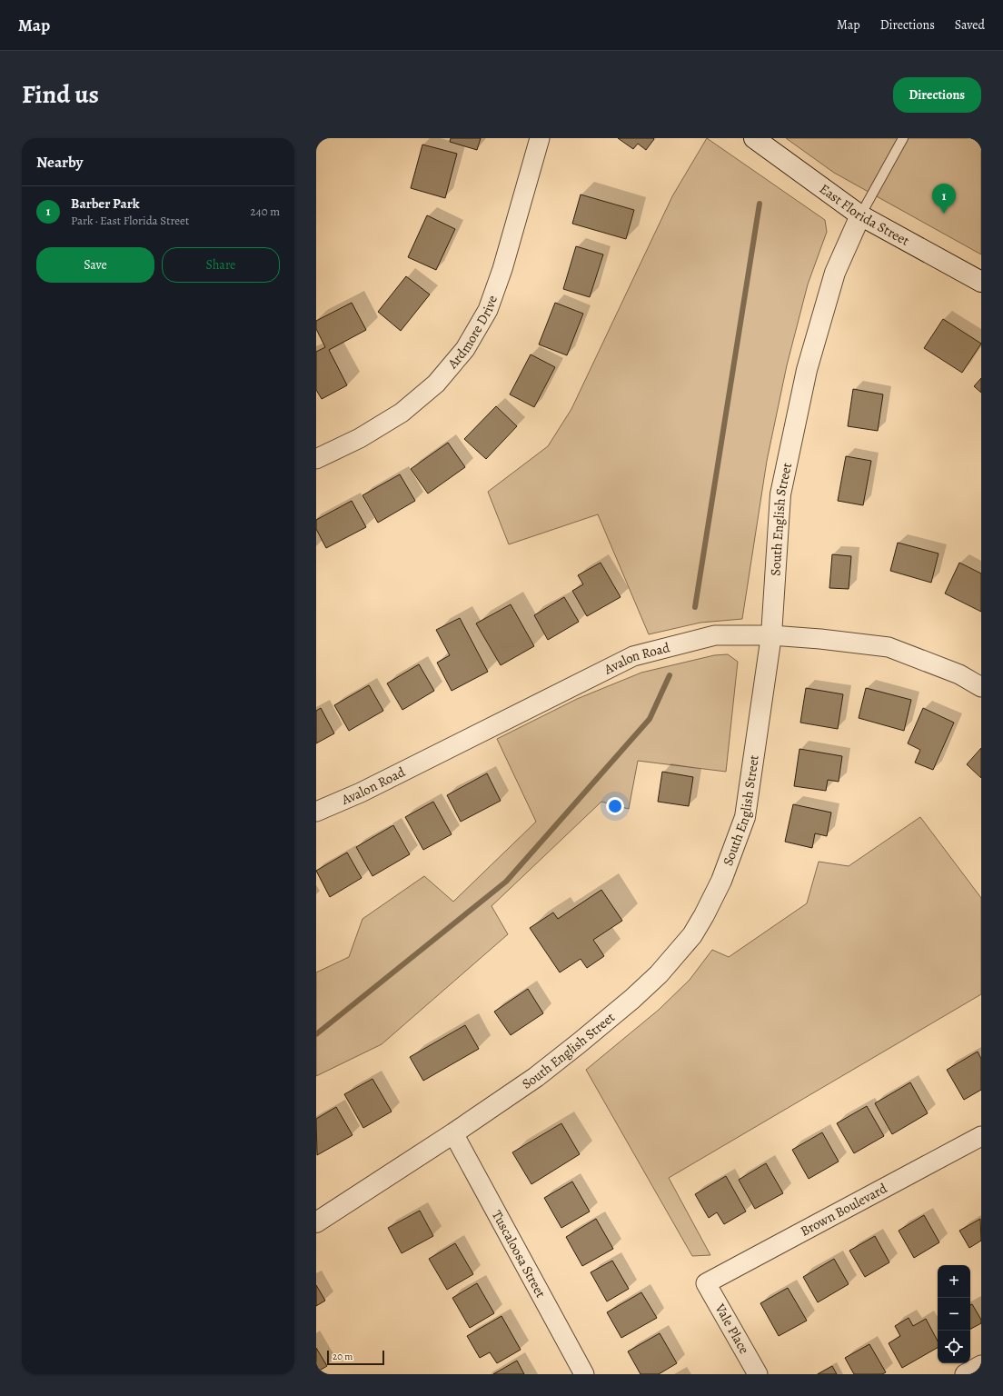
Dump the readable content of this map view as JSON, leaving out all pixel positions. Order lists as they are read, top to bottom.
{
  "streets": {
    "street": [
      "East Florida Street",
      "Ardmore Drive",
      "South English Street",
      "Avalon Road",
      "Brown Boulevard",
      "Tuscaloosa Street",
      "Vale Place"
    ]
  },
  "crossings": [
    ["East Florida Street", "South English Street"],
    ["South English Street", "Avalon Road"],
    ["South English Street", "Tuscaloosa Street"],
    ["Brown Boulevard", "Vale Place"]
  ],
  "scale_bar": "20 m",
  "page": {
    "header": "Map",
    "nav": ["Map", "Directions", "Saved"],
    "title": "Find us",
    "buttons": [
      "Directions",
      ["Save", "Share"]
    ],
    "heading": "Nearby",
    "pins": "1",
    "list": [
      {
        "mark": "1",
        "name": "Barber Park",
        "note": "Park · East Florida Street",
        "value": "240 m"
      }
    ],
    "map_buttons": ["+", "−"],
    "scale": "20 m"
  }
}
